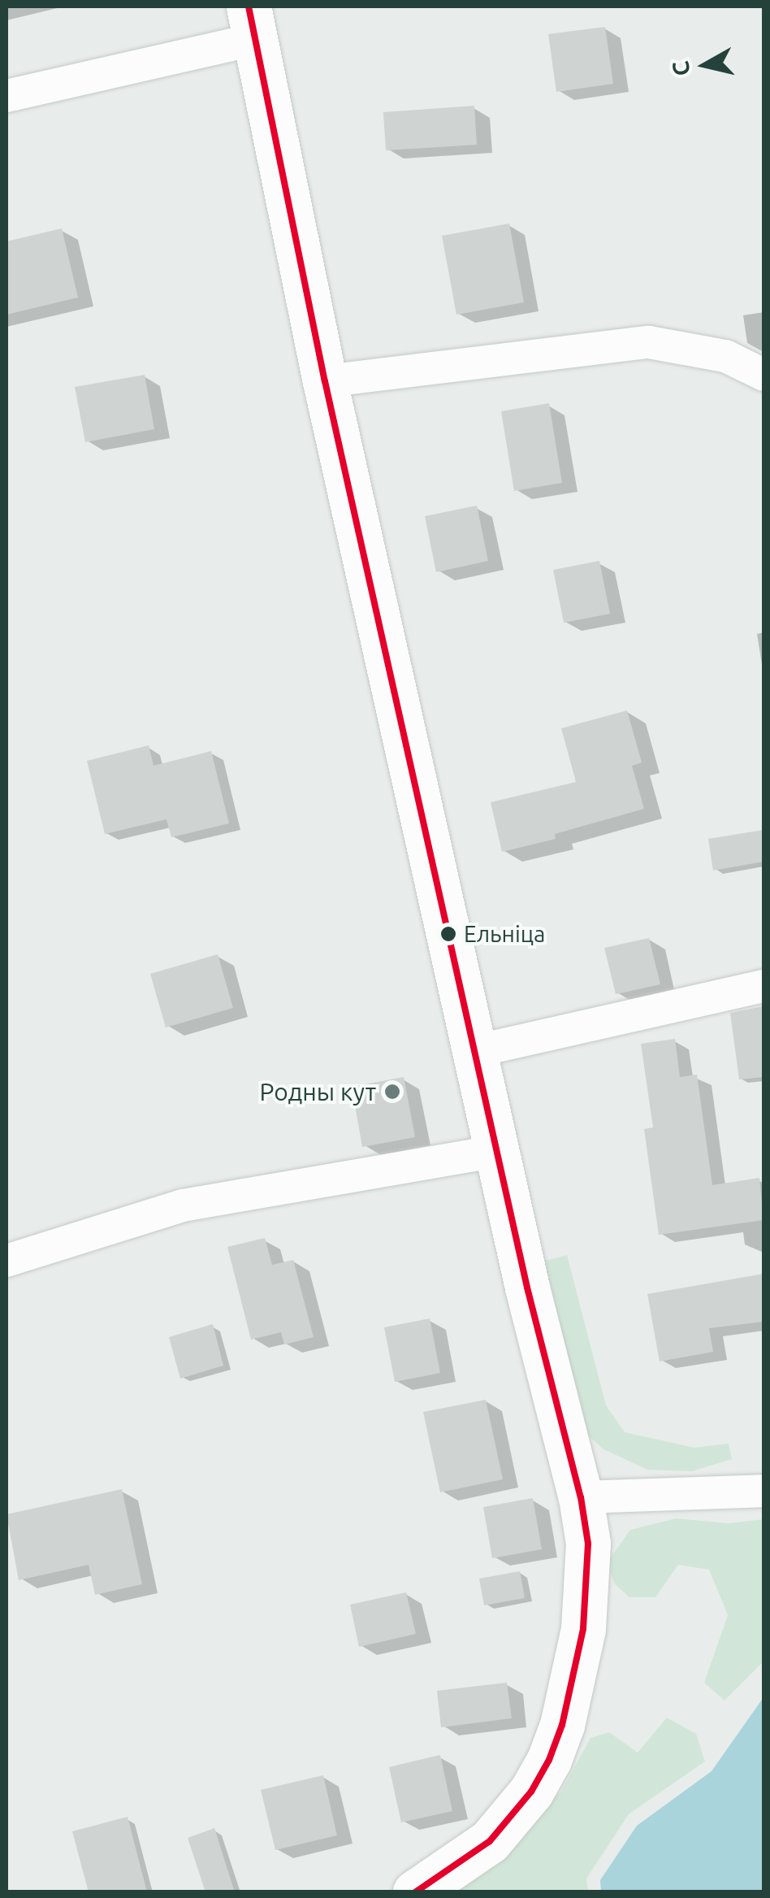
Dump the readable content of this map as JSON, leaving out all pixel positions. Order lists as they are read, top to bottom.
{
  "places": ["Ельніца", "Родны кут"],
  "north": "left"
}
